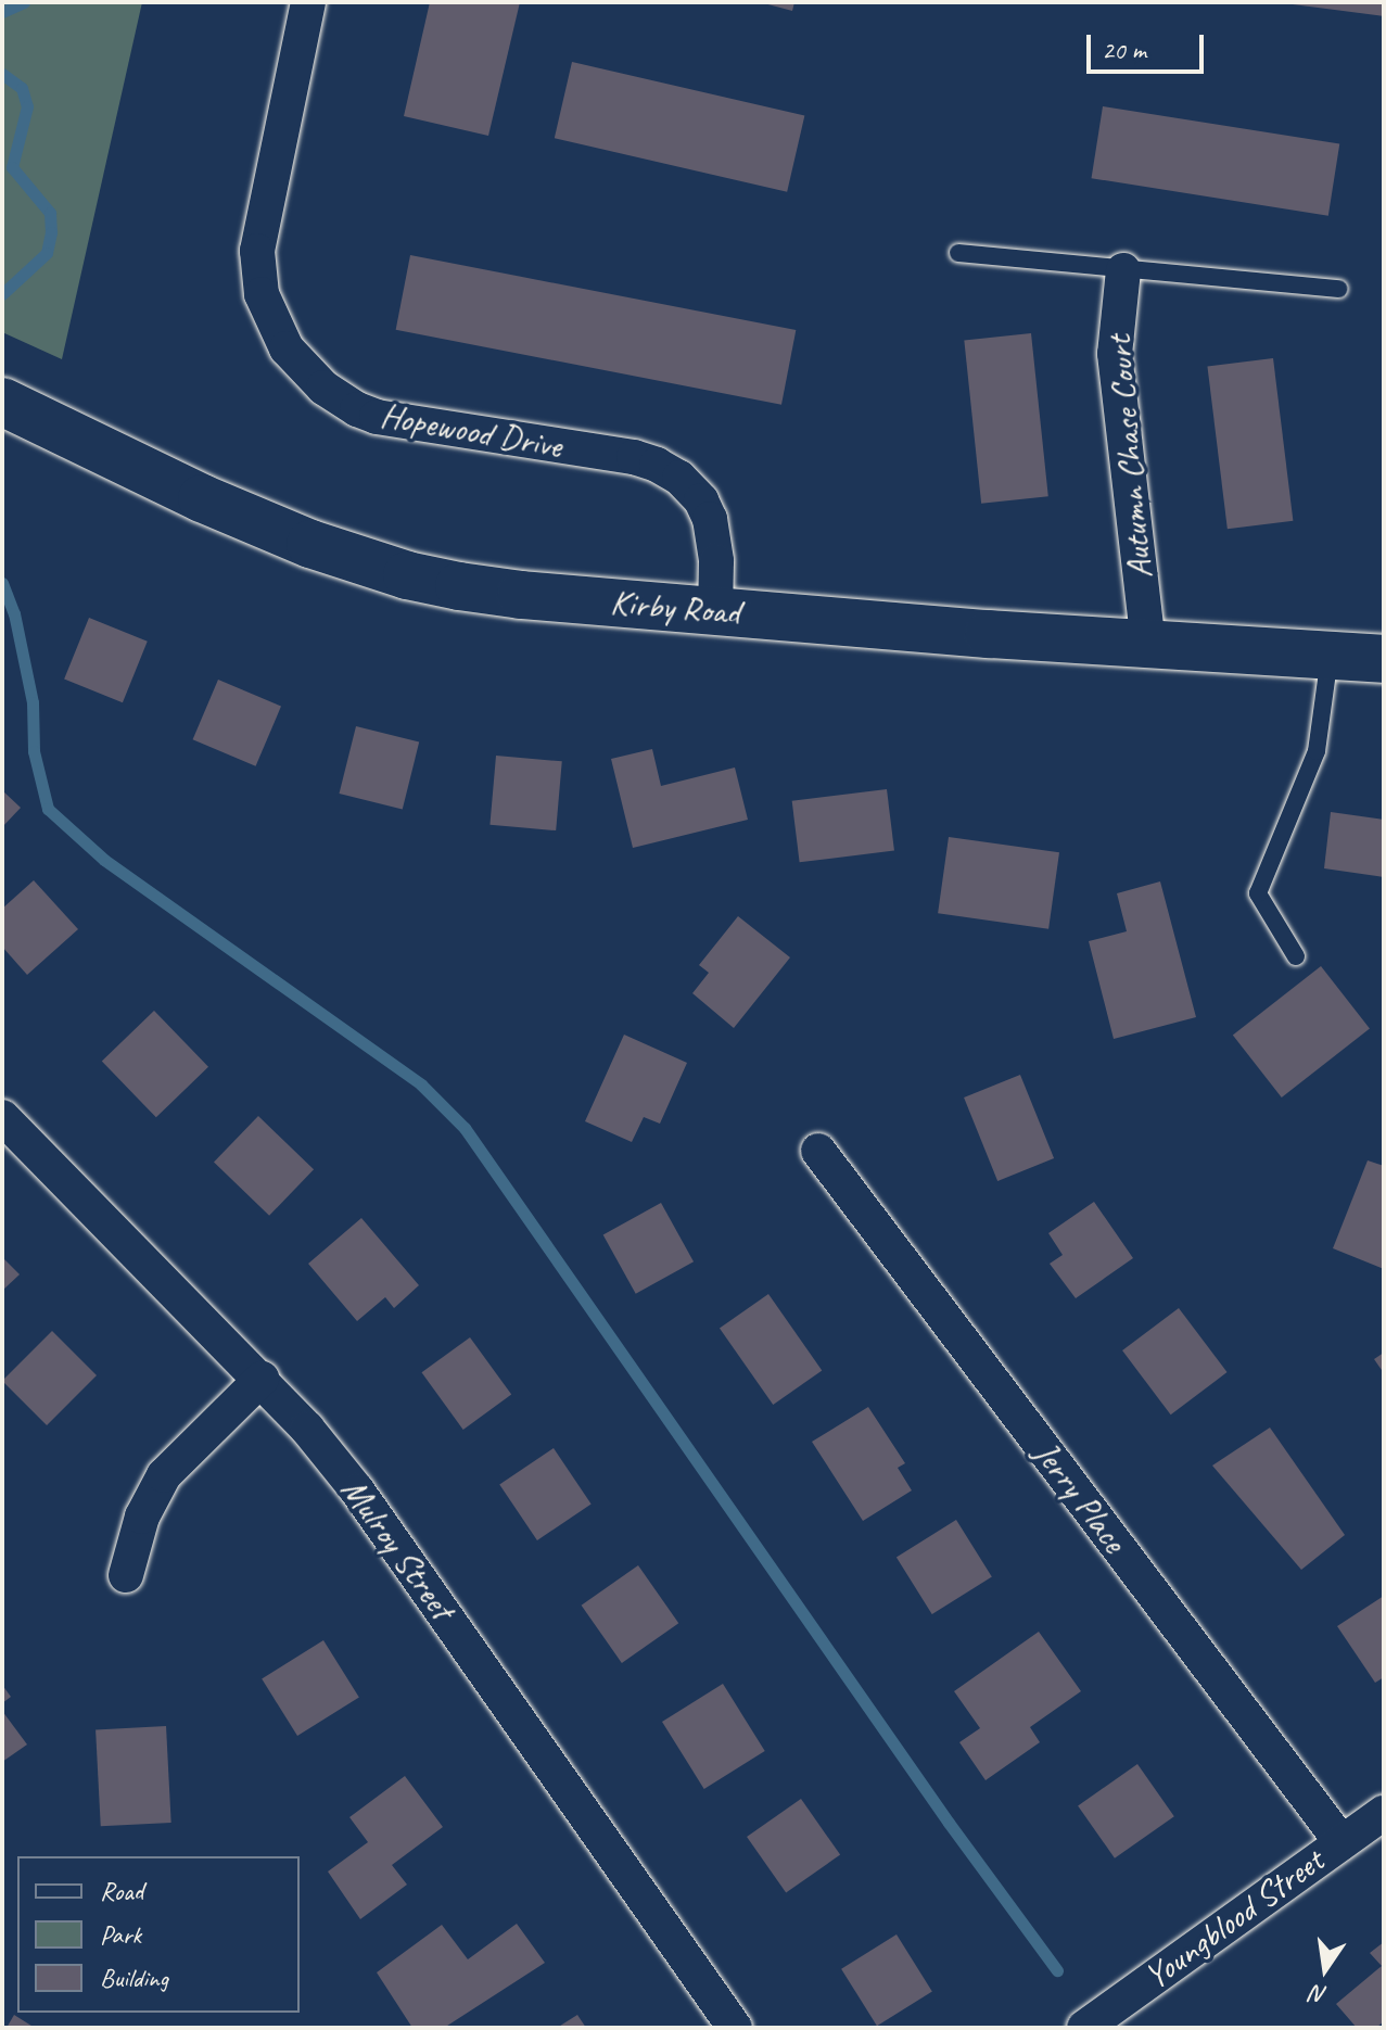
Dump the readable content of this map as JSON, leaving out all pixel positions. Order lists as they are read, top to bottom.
{
  "streets": {
    "main road": ["Kirby Road"],
    "street": [
      "Hopewood Drive",
      "Autumn Chase Court",
      "Jerry Place",
      "Mulroy Street",
      "Youngblood Street"
    ]
  },
  "crossings": [
    ["Hopewood Drive", "Kirby Road"],
    ["Autumn Chase Court", "Kirby Road"],
    ["Jerry Place", "Youngblood Street"]
  ],
  "legend": ["Road", "Park", "Building"],
  "scale_bar": "20 m",
  "north": "bottom"
}
